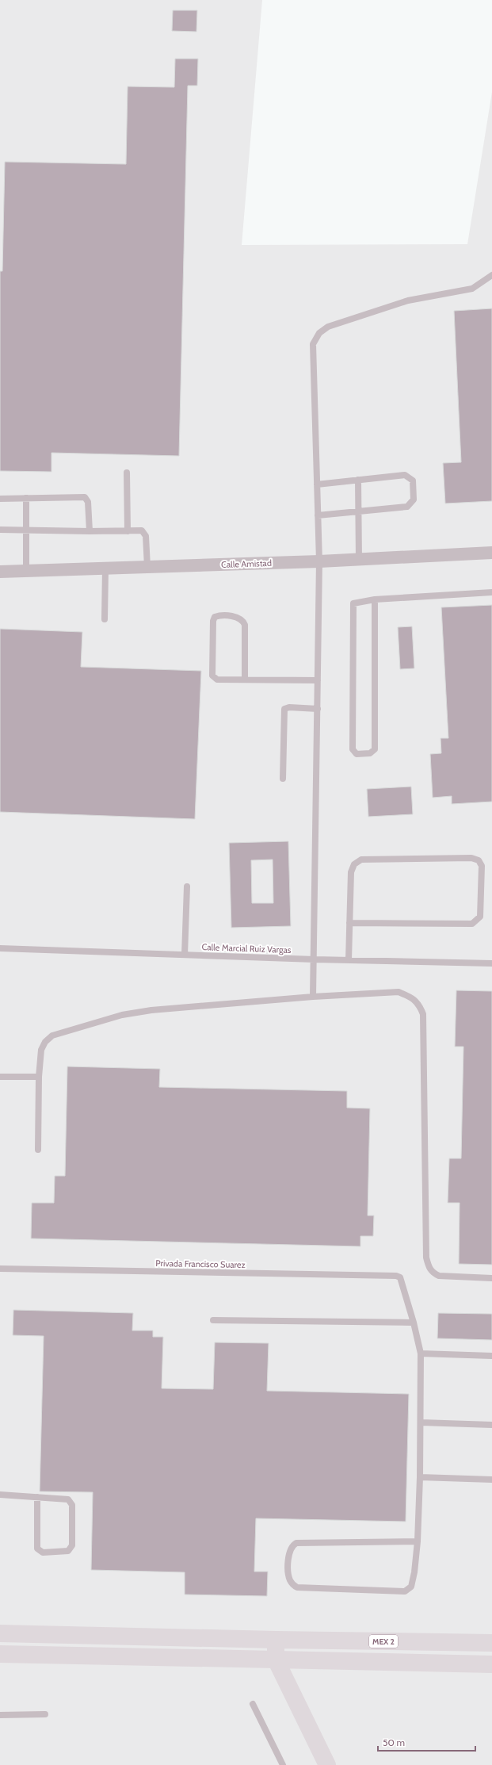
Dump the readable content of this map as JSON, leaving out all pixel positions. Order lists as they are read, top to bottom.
{
  "streets": {
    "main road": ["MEX 2"],
    "street": ["Calle Amistad"],
    "lane": ["Calle Marcial Ruiz Vargas", "Privada Francisco Suarez"]
  },
  "scale_bar": "50 m"
}
